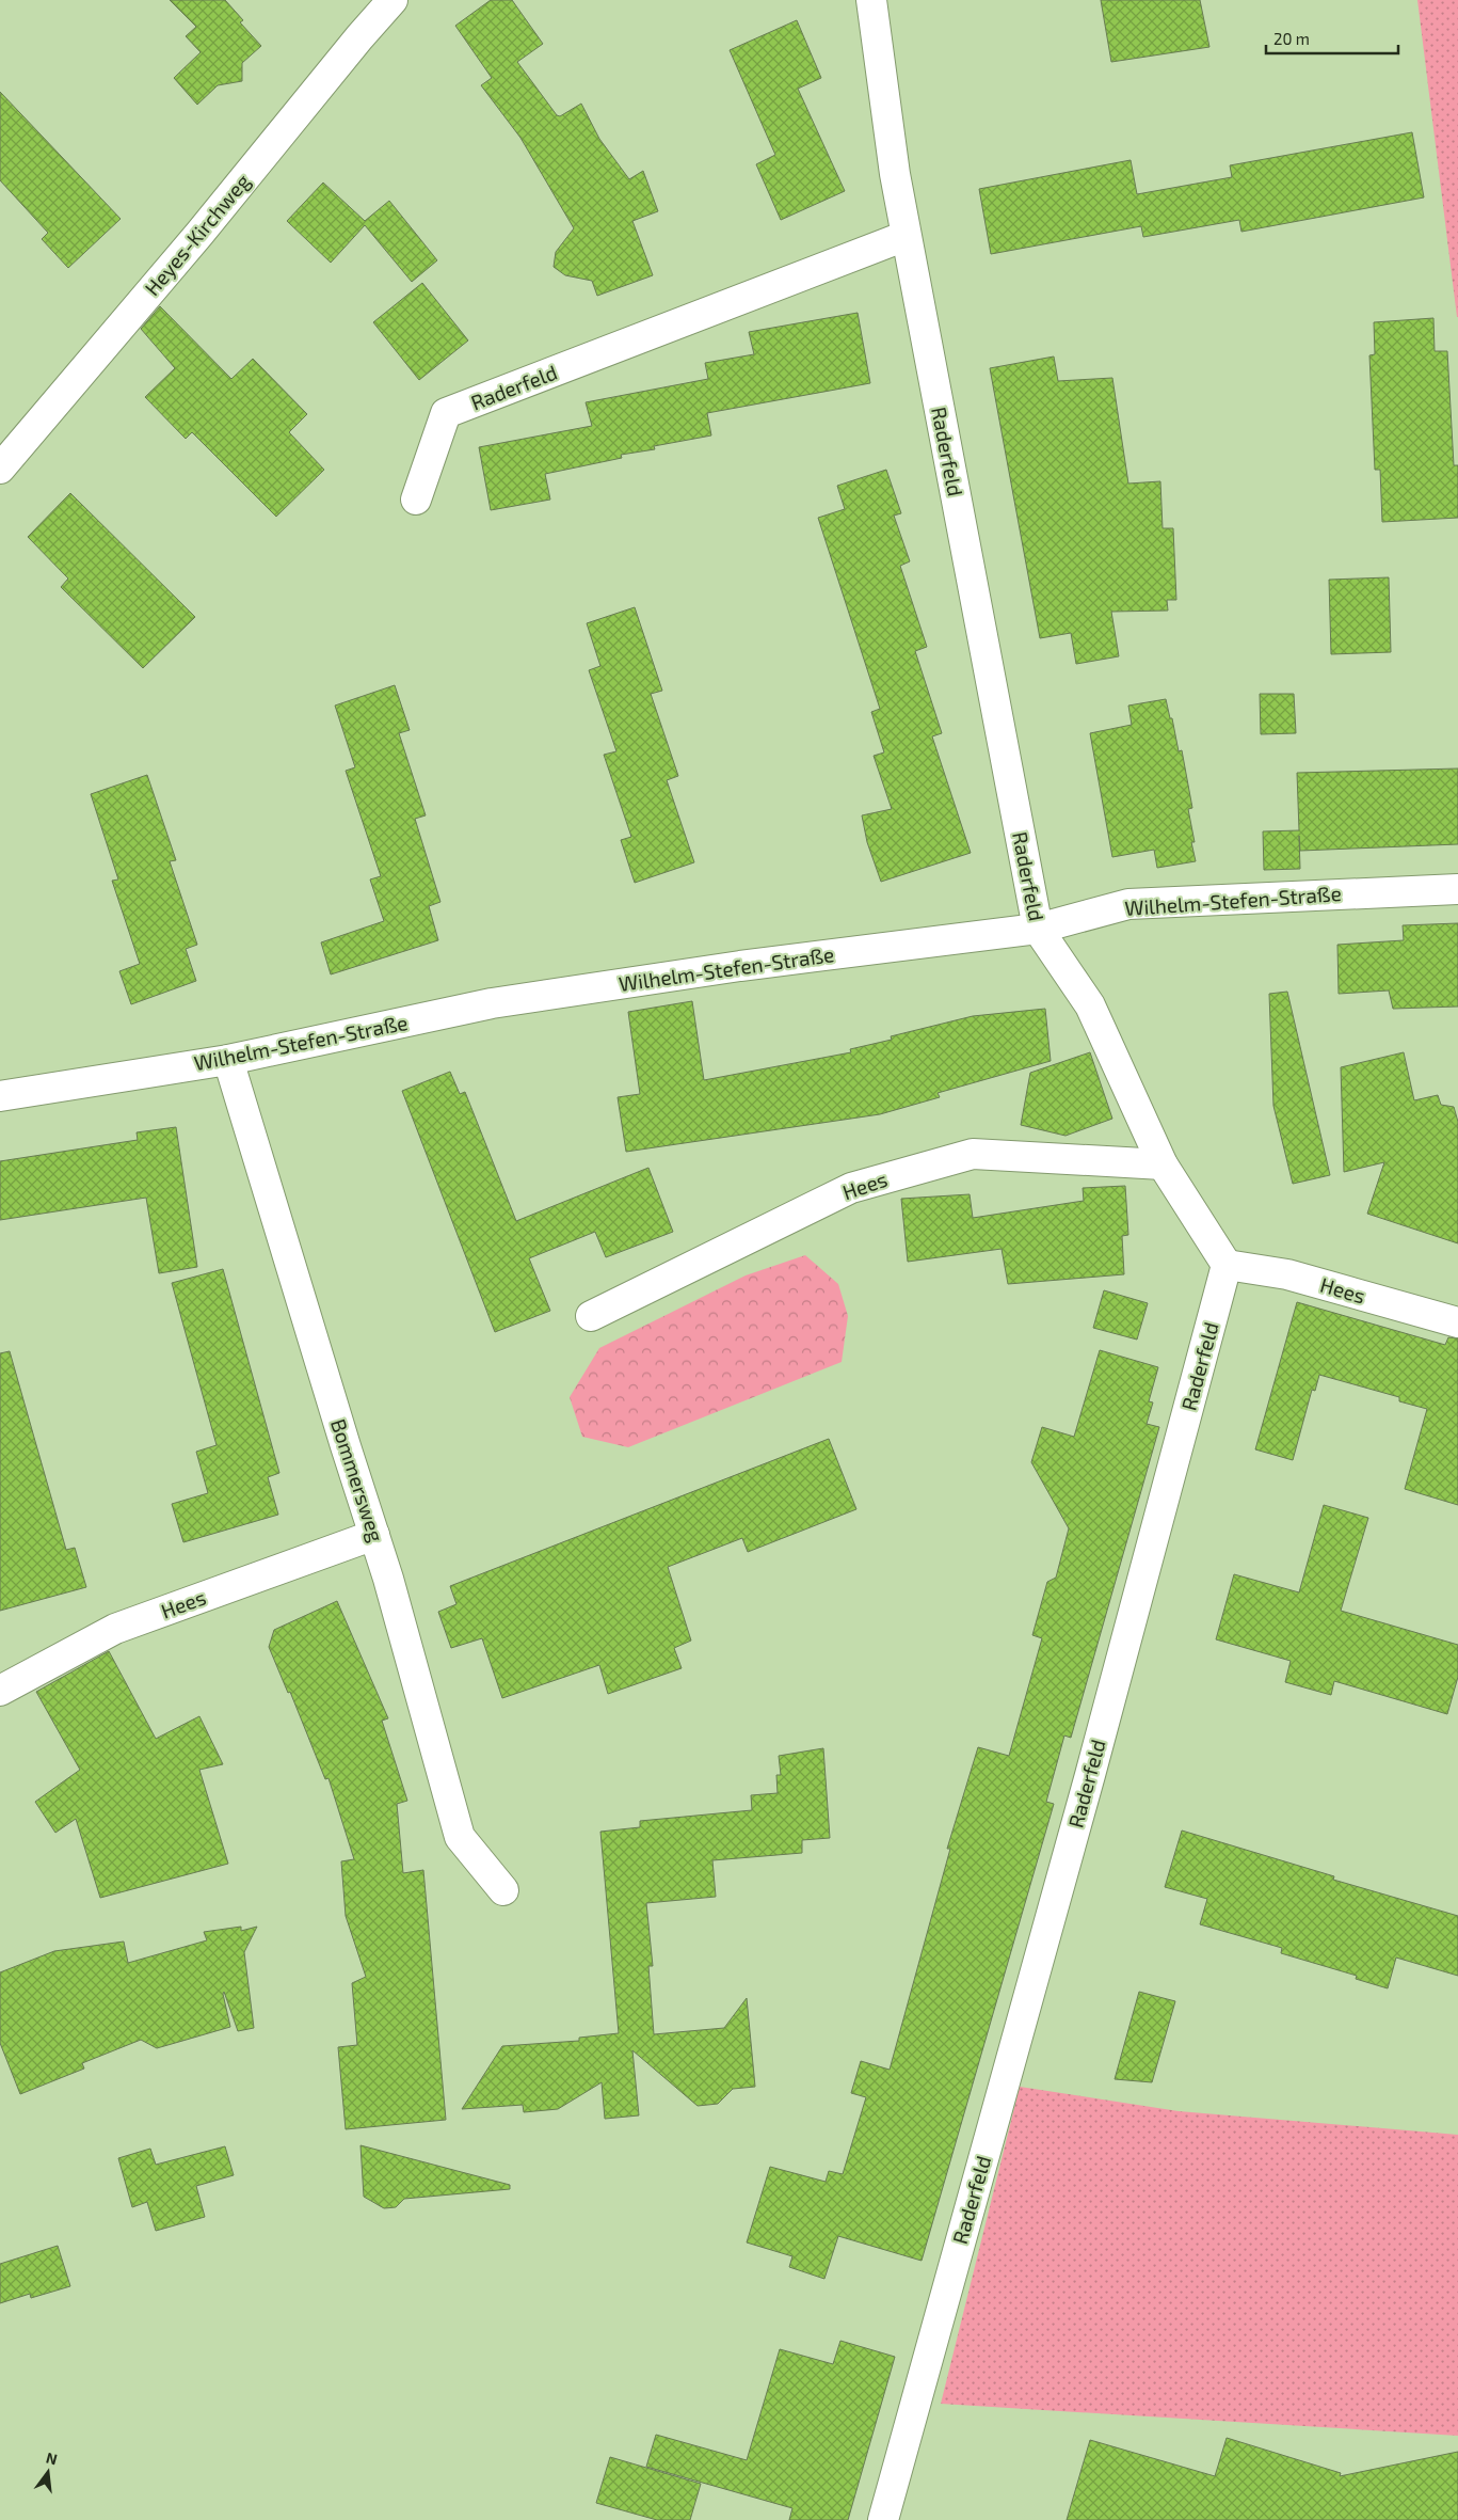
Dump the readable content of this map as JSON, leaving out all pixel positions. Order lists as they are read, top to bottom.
{
  "streets": {
    "street": [
      "Heyes-Kirchweg",
      "Raderfeld",
      "Wilhelm-Stefen-Straße",
      "Hees",
      "Bommersweg"
    ]
  },
  "crossings": [
    ["Raderfeld", "Wilhelm-Stefen-Straße"],
    ["Raderfeld", "Hees"],
    ["Wilhelm-Stefen-Straße", "Bommersweg"],
    ["Hees", "Bommersweg"]
  ],
  "scale_bar": "20 m",
  "north": "top"
}
